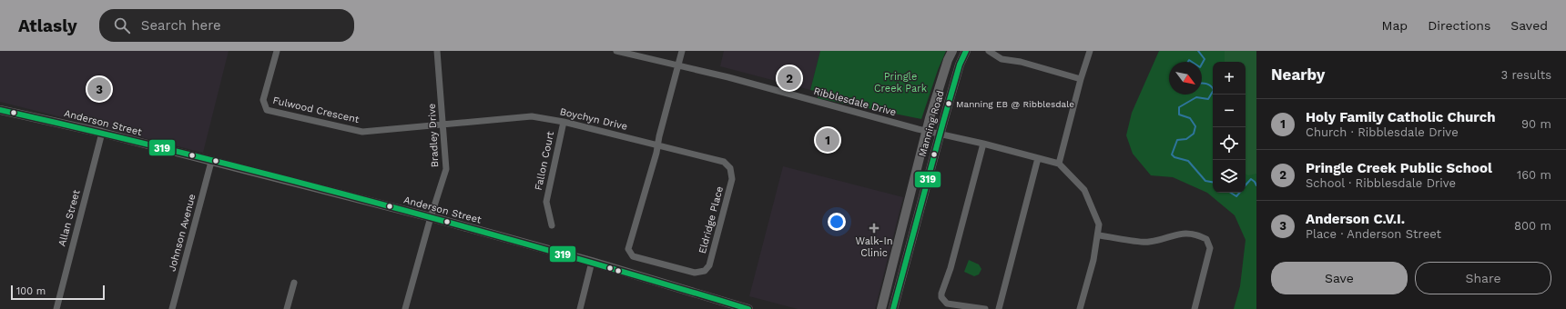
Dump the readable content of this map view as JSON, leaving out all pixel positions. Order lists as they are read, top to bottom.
{
  "streets": {
    "main road": ["Anderson Street", "Manning Road"],
    "street": [
      "Ribblesdale Drive",
      "Fulwood Crescent",
      "Boychyn Drive",
      "Bradley Drive",
      "Fallon Court",
      "Allan Street",
      "Eldridge Place",
      "Johnson Avenue"
    ]
  },
  "crossings": [
    ["Ribblesdale Drive", "Manning Road"],
    ["Fulwood Crescent", "Boychyn Drive"],
    ["Fulwood Crescent", "Bradley Drive"],
    ["Boychyn Drive", "Bradley Drive"],
    ["Boychyn Drive", "Fallon Court"],
    ["Boychyn Drive", "Eldridge Place"],
    ["Anderson Street", "Bradley Drive"],
    ["Anderson Street", "Allan Street"],
    ["Anderson Street", "Johnson Avenue"]
  ],
  "parks": ["Pringle Creek Park"],
  "places": {
    "other": ["Manning EB @ Ribblesdale"],
    "health": ["Walk-In Clinic"]
  },
  "lines": ["transit line 319"],
  "scale_bar": "100 m",
  "north": "bottom right",
  "page": {
    "header": "Atlasly",
    "search": "Search here",
    "nav": ["Map", "Directions", "Saved"],
    "heading": ["Nearby", "3 results"],
    "map_buttons": ["+", "−"],
    "pins": ["2", "3", "1"],
    "list": [
      {
        "mark": "1",
        "name": "Holy Family Catholic Church",
        "note": "Church · Ribblesdale Drive",
        "value": "90 m"
      },
      {
        "mark": "2",
        "name": "Pringle Creek Public School",
        "note": "School · Ribblesdale Drive",
        "value": "160 m"
      },
      {
        "mark": "3",
        "name": "Anderson C.V.I.",
        "note": "Place · Anderson Street",
        "value": "800 m"
      }
    ],
    "buttons": ["Save", "Share"],
    "scale": "100 m"
  }
}
